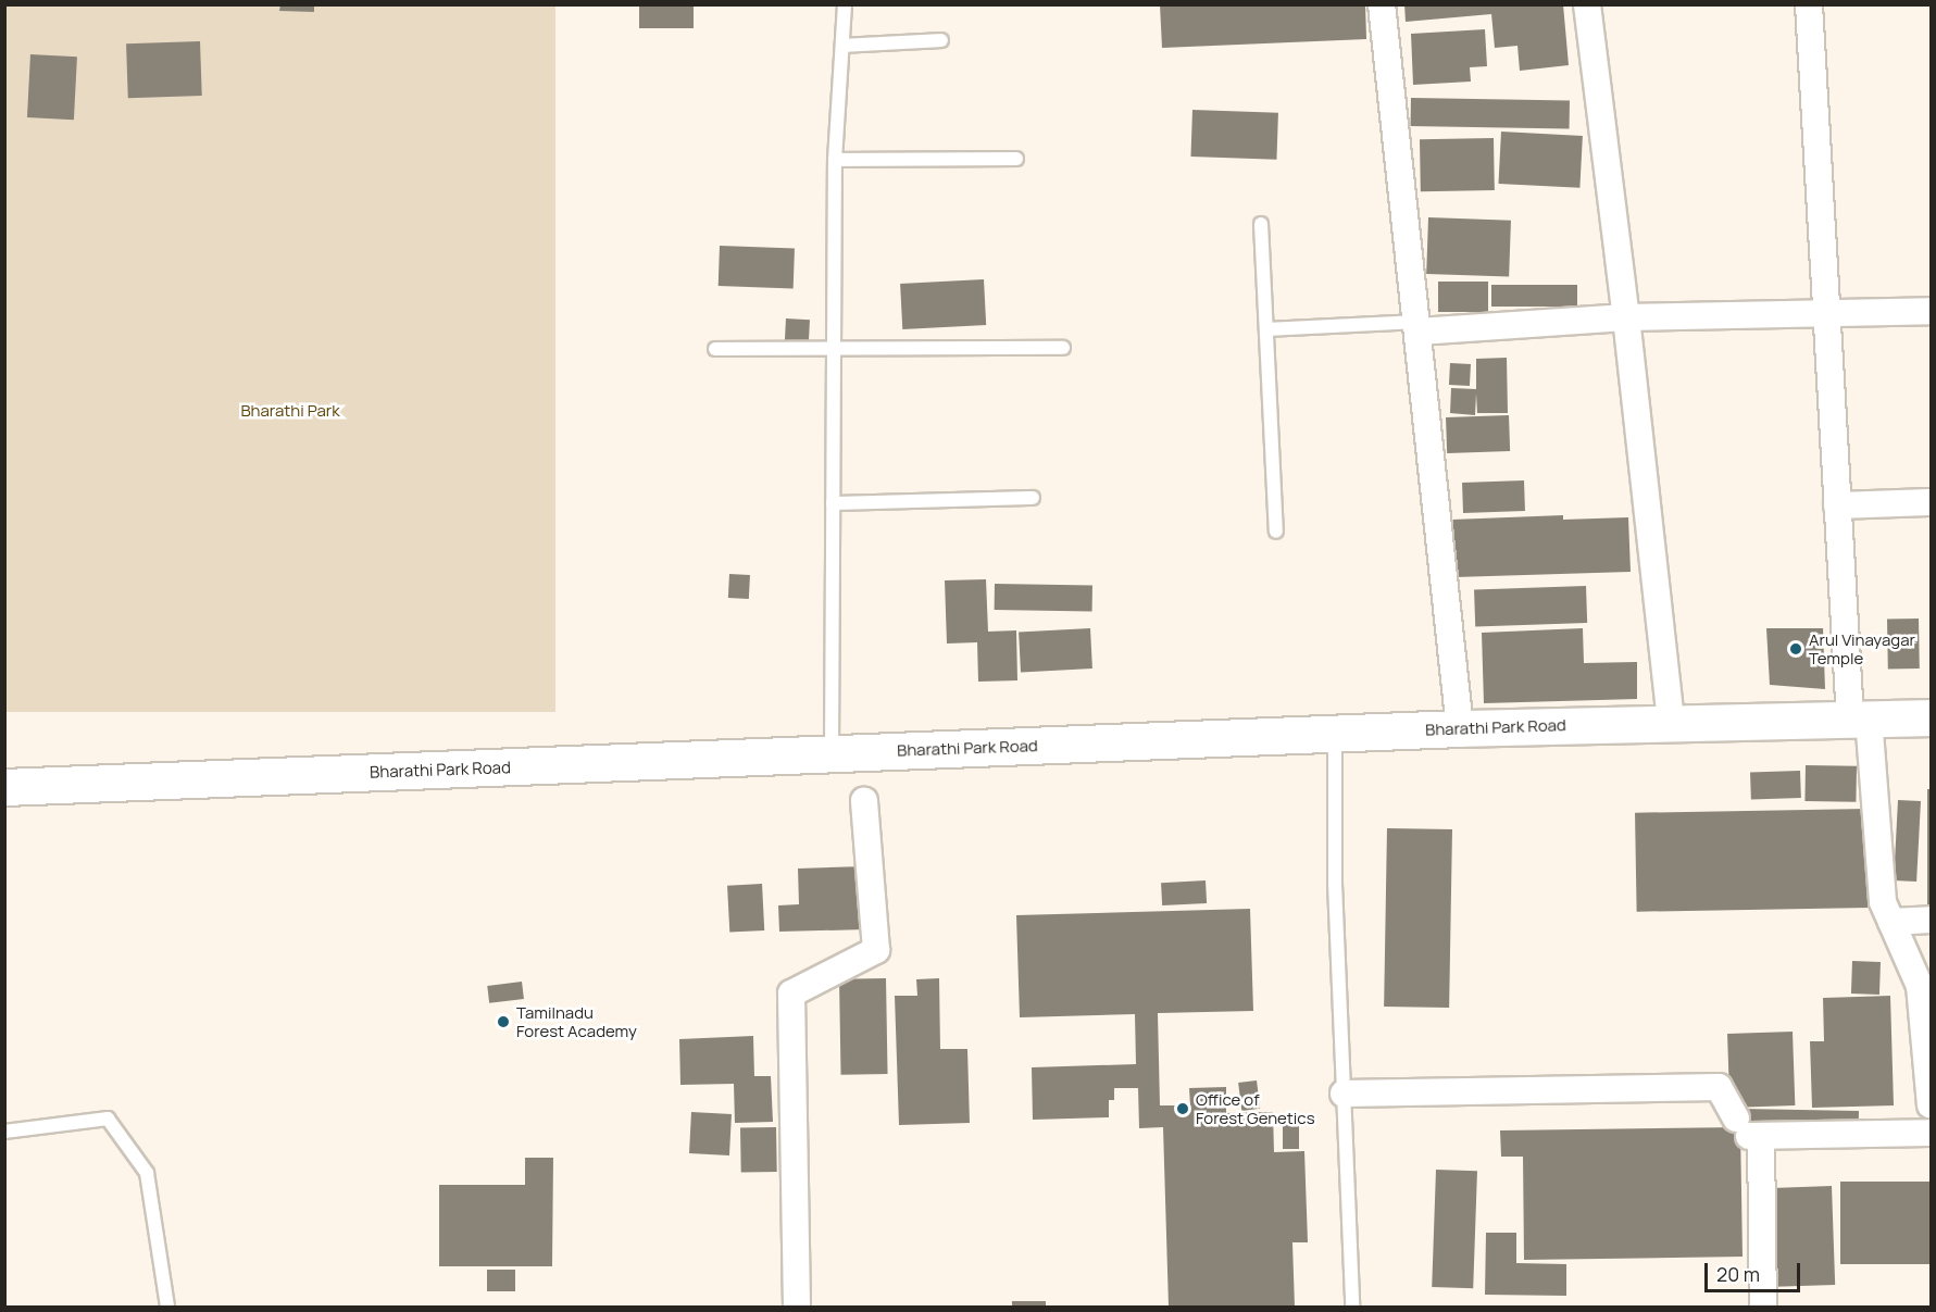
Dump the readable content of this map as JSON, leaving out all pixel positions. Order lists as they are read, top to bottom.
{
  "streets": {
    "main road": ["Bharathi Park Road"]
  },
  "parks": ["Bharathi Park"],
  "places": ["Arul Vinayagar Temple", "Tamilnadu Forest Academy", "Office of Forest Genetics"],
  "scale_bar": "20 m"
}
